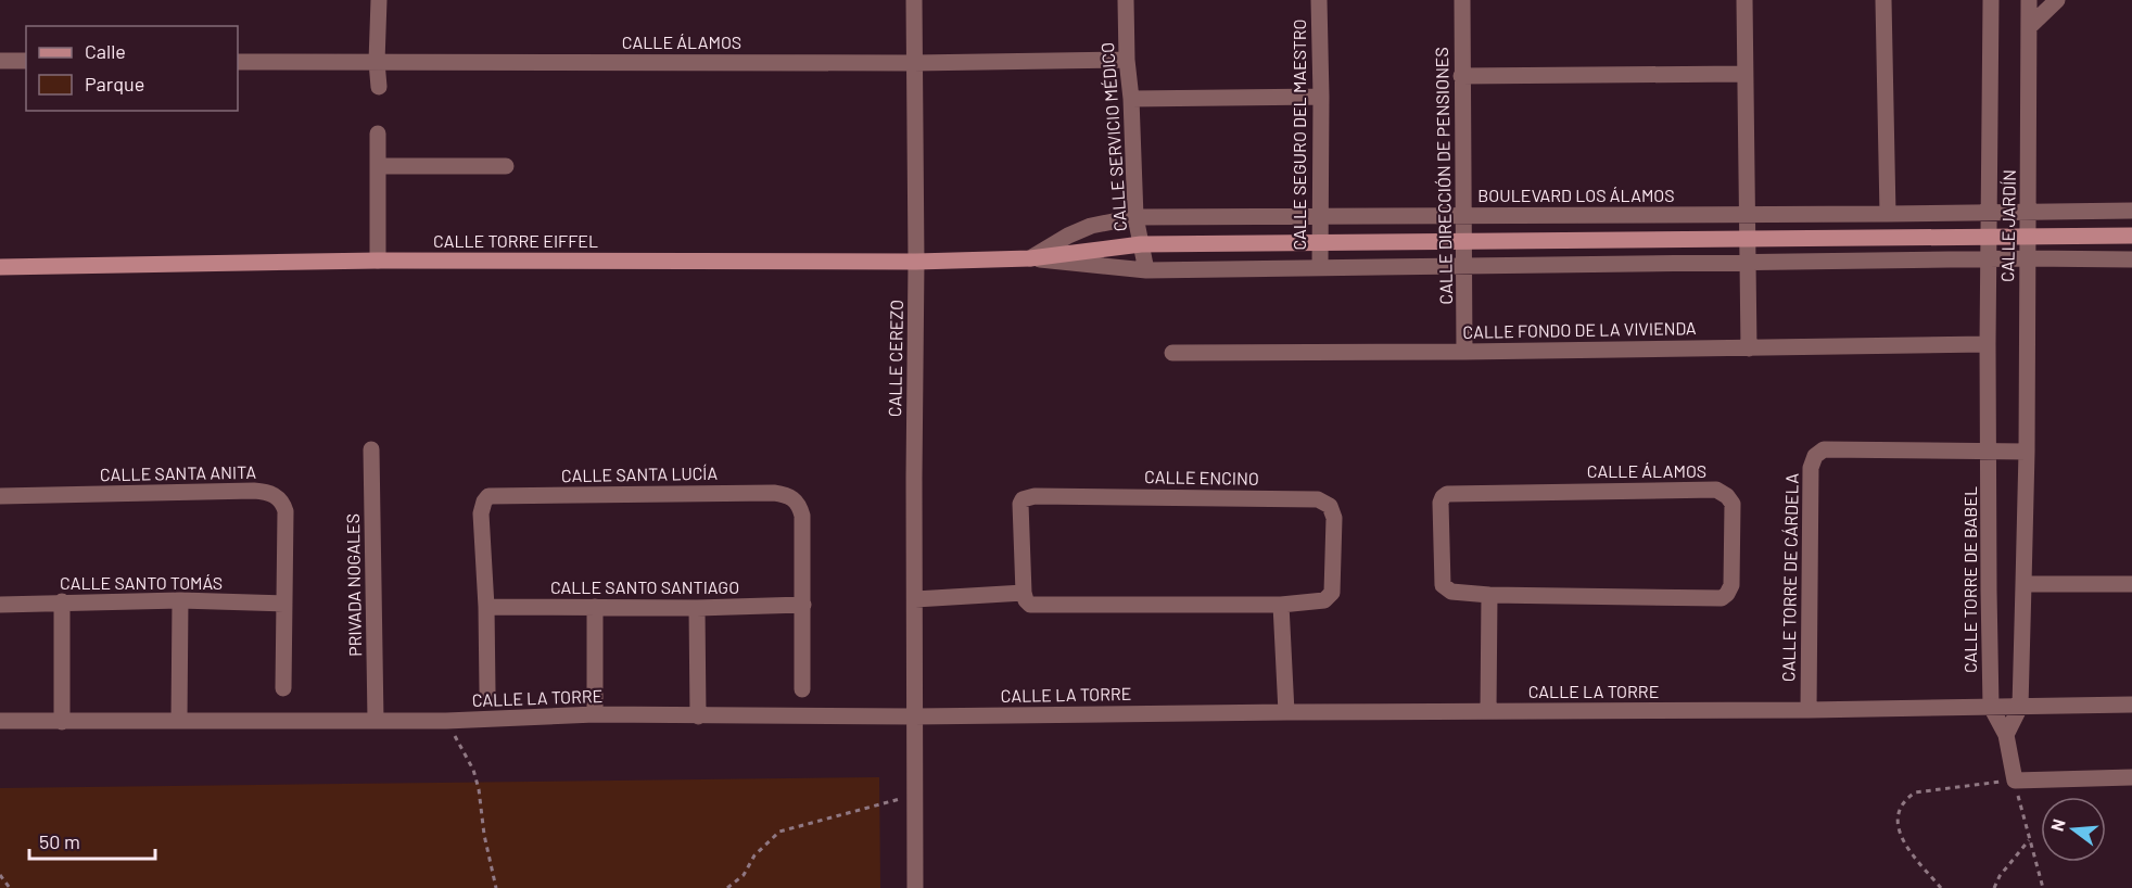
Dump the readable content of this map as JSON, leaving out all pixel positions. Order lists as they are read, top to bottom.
{
  "streets": {
    "street": [
      "CALLE ÁLAMOS",
      "CALLE SEGURO DEL MAESTRO",
      "CALLE SERVICIO MÉDICO",
      "CALLE DIRECCIÓN DE PENSIONES",
      "BOULEVARD LOS ÁLAMOS",
      "CALLE JARDÍN",
      "CALLE TORRE EIFFEL",
      "CALLE FONDO DE LA VIVIENDA",
      "CALLE CEREZO",
      "CALLE SANTA ANITA",
      "CALLE SANTA LUCÍA",
      "CALLE ENCINO",
      "CALLE TORRE DE CÁRDELA",
      "CALLE TORRE DE BABEL",
      "CALLE SANTO TOMÁS",
      "PRIVADA NOGALES",
      "CALLE SANTO SANTIAGO",
      "CALLE LA TORRE"
    ]
  },
  "crossings": [
    ["CALLE ÁLAMOS", "CALLE SERVICIO MÉDICO"],
    ["CALLE ÁLAMOS", "CALLE CEREZO"],
    ["CALLE SEGURO DEL MAESTRO", "BOULEVARD LOS ÁLAMOS"],
    ["CALLE SERVICIO MÉDICO", "BOULEVARD LOS ÁLAMOS"],
    ["CALLE DIRECCIÓN DE PENSIONES", "BOULEVARD LOS ÁLAMOS"],
    ["CALLE DIRECCIÓN DE PENSIONES", "CALLE FONDO DE LA VIVIENDA"],
    ["BOULEVARD LOS ÁLAMOS", "CALLE JARDÍN"],
    ["BOULEVARD LOS ÁLAMOS", "CALLE TORRE EIFFEL"],
    ["CALLE JARDÍN", "CALLE FONDO DE LA VIVIENDA"],
    ["CALLE JARDÍN", "CALLE TORRE DE CÁRDELA"],
    ["CALLE JARDÍN", "CALLE TORRE DE BABEL"],
    ["CALLE TORRE EIFFEL", "CALLE CEREZO"],
    ["CALLE CEREZO", "CALLE ENCINO"],
    ["CALLE CEREZO", "CALLE LA TORRE"],
    ["CALLE SANTA ANITA", "CALLE SANTO TOMÁS"],
    ["CALLE SANTA LUCÍA", "CALLE SANTO SANTIAGO"],
    ["CALLE TORRE DE CÁRDELA", "CALLE TORRE DE BABEL"],
    ["CALLE TORRE DE CÁRDELA", "CALLE LA TORRE"],
    ["CALLE TORRE DE BABEL", "CALLE LA TORRE"],
    ["PRIVADA NOGALES", "CALLE LA TORRE"]
  ],
  "legend": ["Calle", "Parque"],
  "scale_bar": "50 m",
  "north": "left"
}
